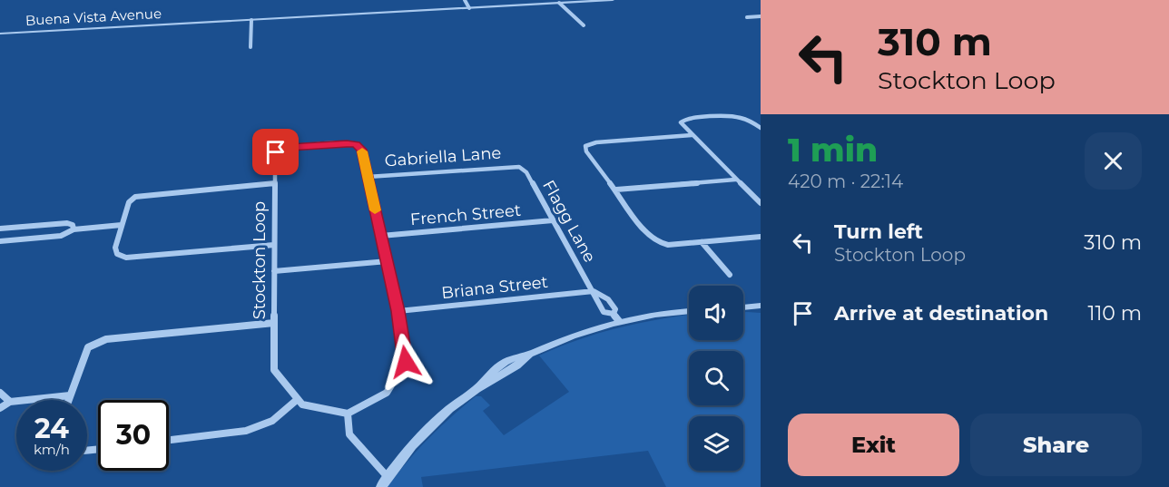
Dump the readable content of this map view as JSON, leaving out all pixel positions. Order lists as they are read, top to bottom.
{
  "streets": {
    "street": [
      "Buena Vista Avenue",
      "Gabriella Lane",
      "French Street",
      "Flagg Lane",
      "Stockton Loop",
      "Briana Street"
    ]
  },
  "crossings": [
    ["Gabriella Lane", "Flagg Lane"],
    ["Gabriella Lane", "Stockton Loop"],
    ["French Street", "Flagg Lane"],
    ["French Street", "Stockton Loop"],
    ["Flagg Lane", "Briana Street"],
    ["Stockton Loop", "Briana Street"]
  ],
  "page": {
    "turn": ["310 m", "Stockton Loop"],
    "heading": ["1 min", "420 m · 22:14"],
    "list": [
      {
        "name": "Turn left",
        "note": "Stockton Loop",
        "value": "310 m"
      },
      {
        "name": "Arrive at destination",
        "value": "110 m"
      }
    ],
    "speed": "24 km/h",
    "limit": "30",
    "buttons": ["Exit", "Share"]
  }
}
